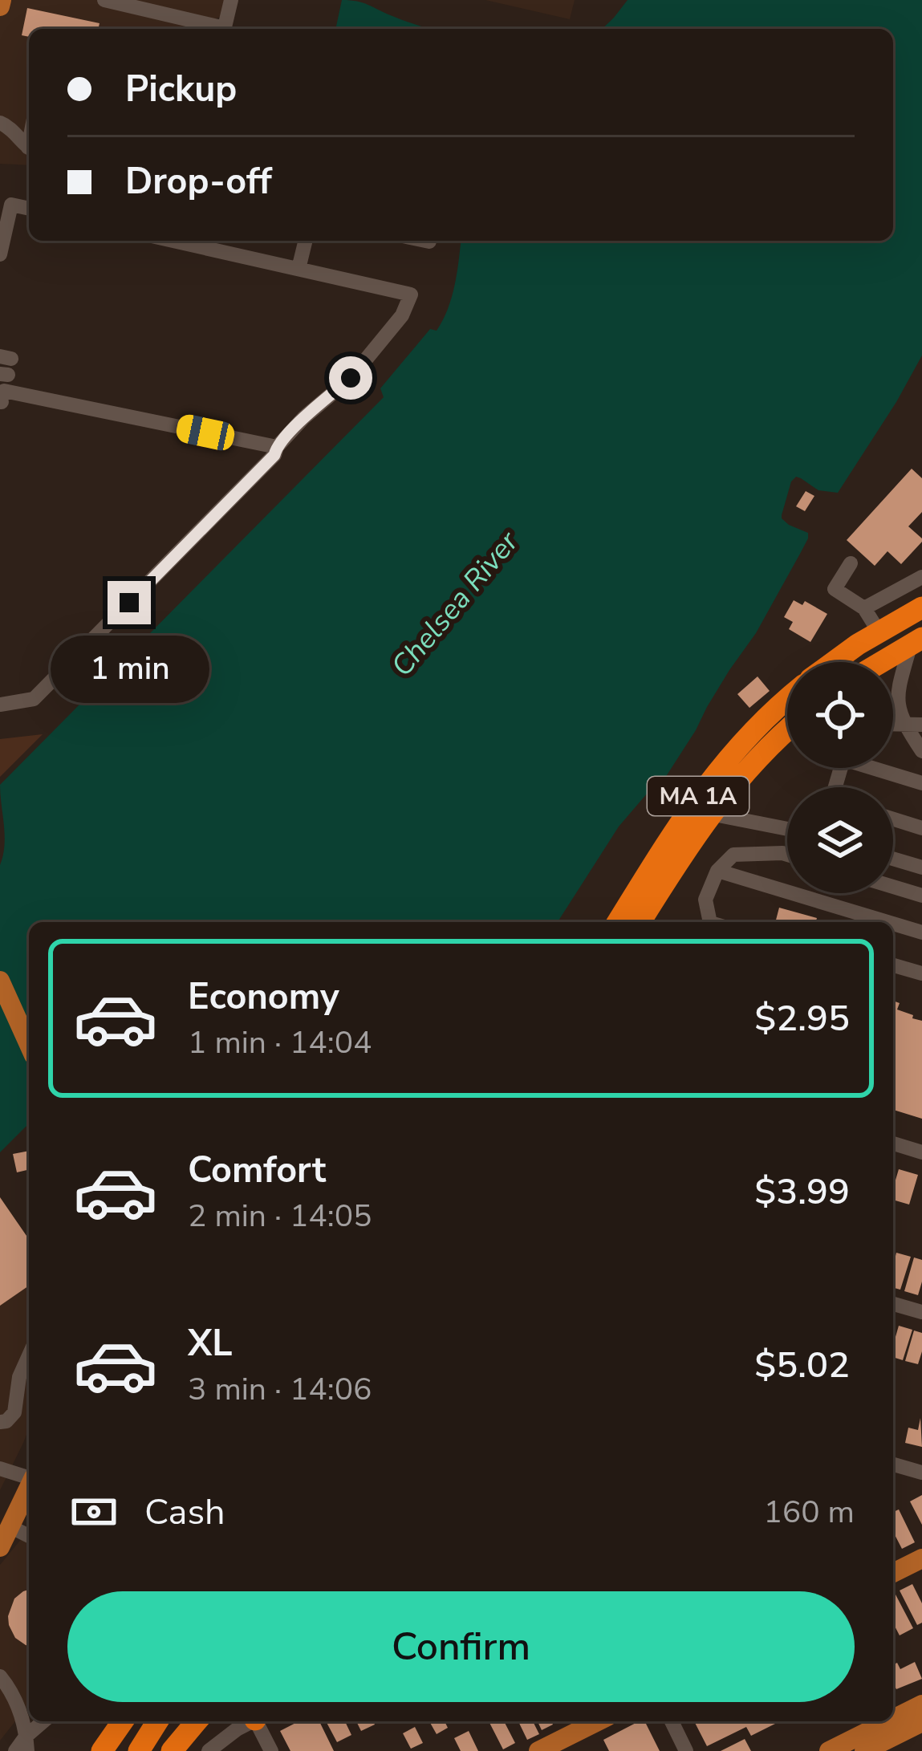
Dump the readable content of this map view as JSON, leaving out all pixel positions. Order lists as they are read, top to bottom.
{
  "streets": {
    "highway": ["MA 1A"]
  },
  "water": ["Chelsea River"],
  "page": {
    "banner": ["Pickup", "Drop-off"],
    "bubble": "1 min",
    "list": [
      {
        "name": "Economy",
        "note": "1 min · 14:04",
        "value": "$2.95"
      },
      {
        "name": "Comfort",
        "note": "2 min · 14:05",
        "value": "$3.99"
      },
      {
        "name": "XL",
        "note": "3 min · 14:06",
        "value": "$5.02"
      }
    ],
    "pay": ["Cash", "160 m"],
    "buttons": "Confirm"
  }
}
